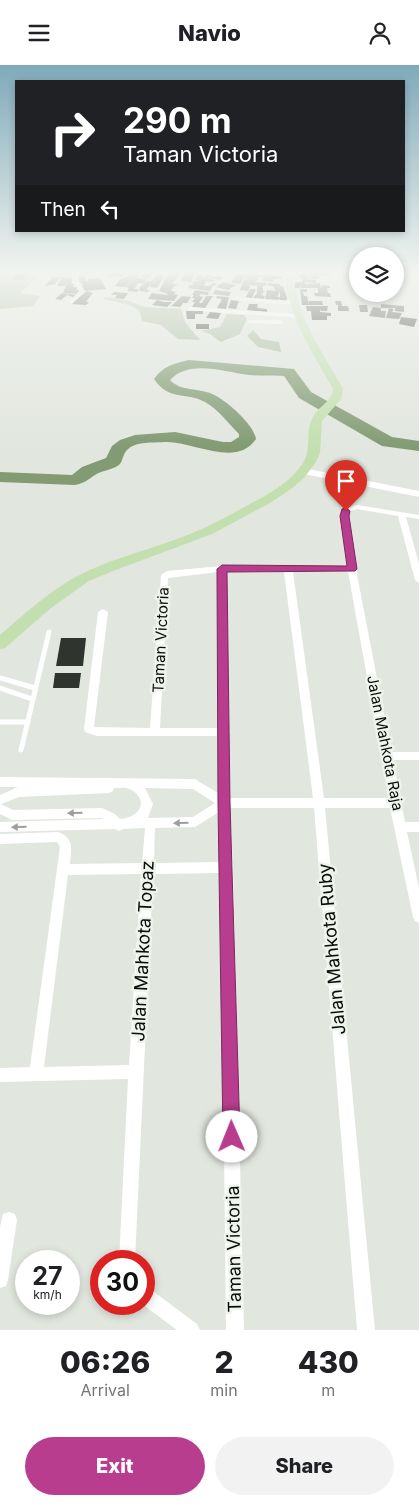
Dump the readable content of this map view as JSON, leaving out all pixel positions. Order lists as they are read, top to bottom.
{
  "streets": {
    "street": [
      "Taman Victoria",
      "Jalan Mahkota Raja",
      "Jalan Mahkota Ruby",
      "Jalan Mahkota Topaz"
    ]
  },
  "crossings": [
    ["Taman Victoria", "Jalan Mahkota Raja"],
    ["Taman Victoria", "Jalan Mahkota Ruby"]
  ],
  "page": {
    "header": "Navio",
    "turn": ["290 m", "Taman Victoria"],
    "then": "Then",
    "speed": "27 km/h",
    "limit": "30",
    "eta": [
      "06:26",
      "Arrival",
      "2",
      "min",
      "430",
      "m"
    ],
    "buttons": ["Exit", "Share"]
  }
}
